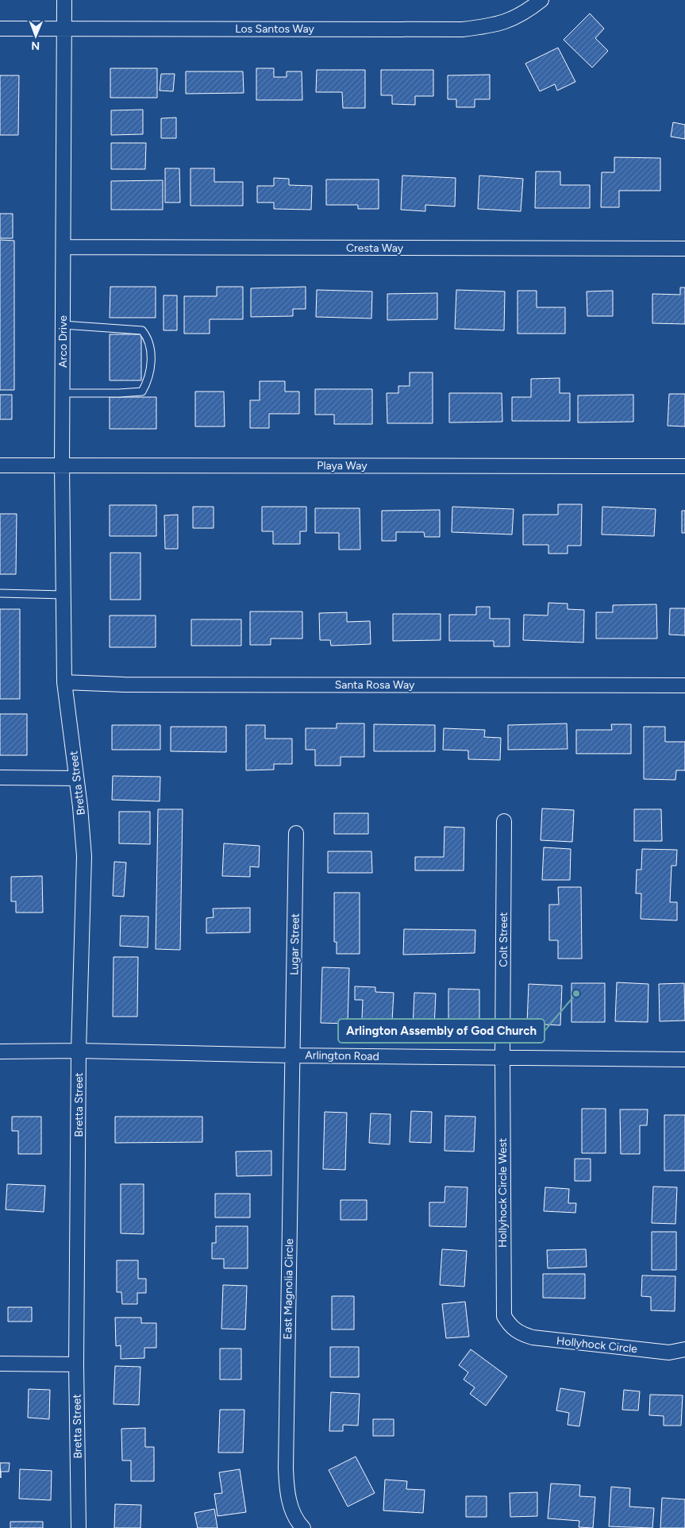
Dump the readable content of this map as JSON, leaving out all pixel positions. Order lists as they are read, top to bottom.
{
  "streets": {
    "street": [
      "Los Santos Way",
      "Cresta Way",
      "Arco Drive",
      "Playa Way",
      "Santa Rosa Way",
      "Bretta Street",
      "Colt Street",
      "Lugar Street",
      "Arlington Road",
      "Hollyhock Circle West",
      "East Magnolia Circle",
      "Hollyhock Circle"
    ]
  },
  "crossings": [
    ["Los Santos Way", "Arco Drive"],
    ["Cresta Way", "Arco Drive"],
    ["Arco Drive", "Playa Way"],
    ["Arco Drive", "Santa Rosa Way"],
    ["Arco Drive", "Bretta Street"],
    ["Santa Rosa Way", "Bretta Street"],
    ["Bretta Street", "Arlington Road"],
    ["Colt Street", "Arlington Road"],
    ["Colt Street", "Hollyhock Circle West"],
    ["Lugar Street", "Arlington Road"],
    ["Lugar Street", "East Magnolia Circle"],
    ["Arlington Road", "Hollyhock Circle West"],
    ["Arlington Road", "East Magnolia Circle"],
    ["Hollyhock Circle West", "Hollyhock Circle"]
  ],
  "places": ["Arlington Assembly of God Church"],
  "north": "bottom"
}
